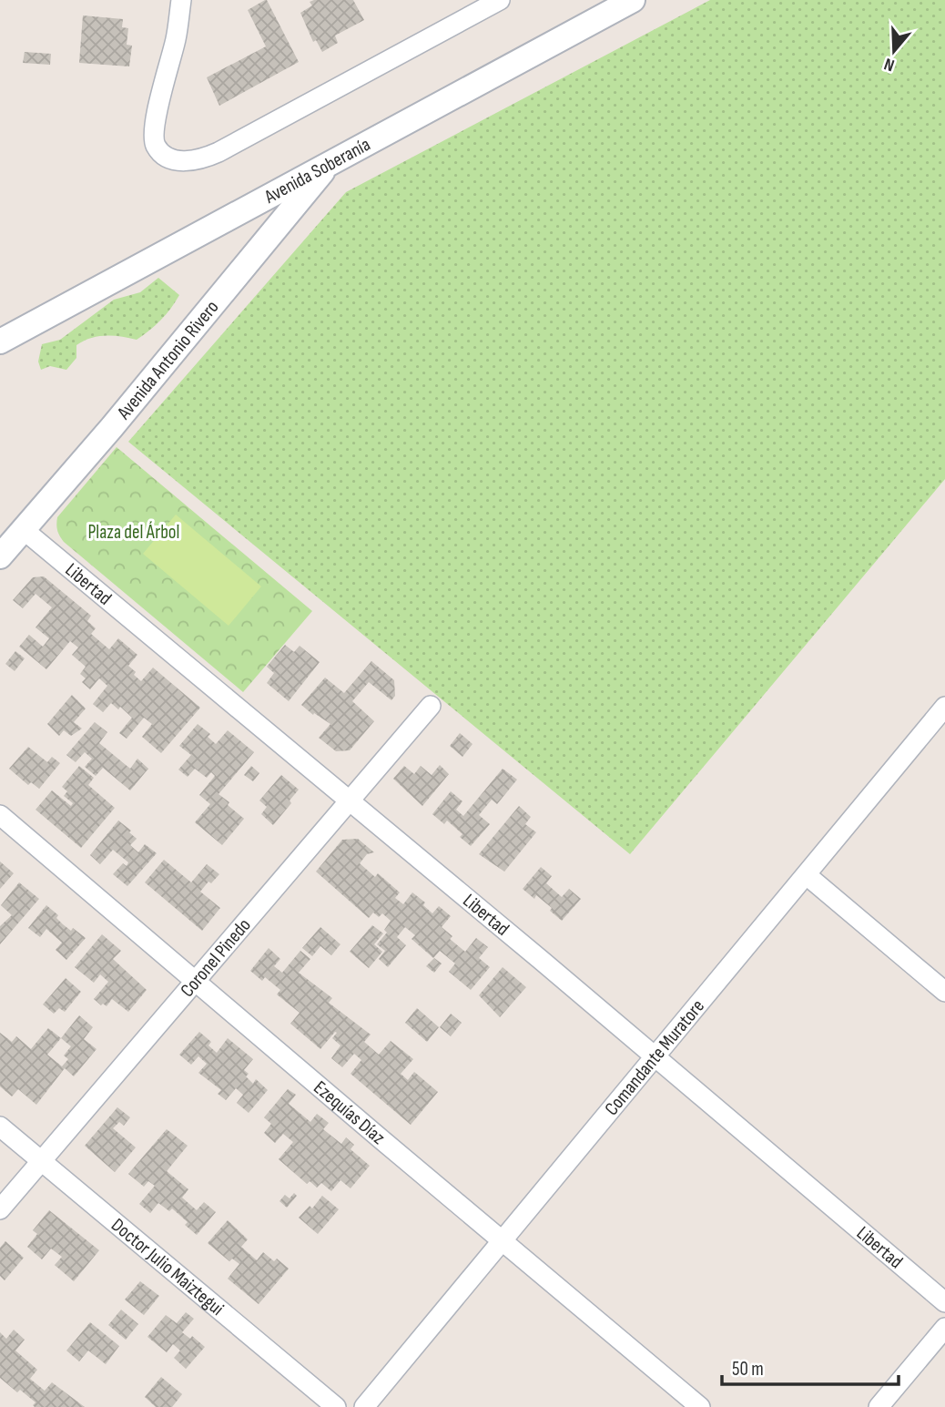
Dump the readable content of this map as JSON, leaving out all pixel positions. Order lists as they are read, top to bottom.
{
  "streets": {
    "street": [
      "Avenida Soberanía",
      "Avenida Antonio Rivero",
      "Libertad",
      "Coronel Pinedo",
      "Comandante Muratore",
      "Ezequías Díaz",
      "Doctor Julio Maiztegui"
    ]
  },
  "crossings": [
    ["Avenida Soberanía", "Avenida Antonio Rivero"],
    ["Avenida Antonio Rivero", "Libertad"],
    ["Libertad", "Coronel Pinedo"],
    ["Libertad", "Comandante Muratore"],
    ["Coronel Pinedo", "Ezequías Díaz"],
    ["Coronel Pinedo", "Doctor Julio Maiztegui"],
    ["Comandante Muratore", "Ezequías Díaz"]
  ],
  "parks": ["Plaza del Árbol"],
  "scale_bar": "50 m",
  "north": "bottom"
}
